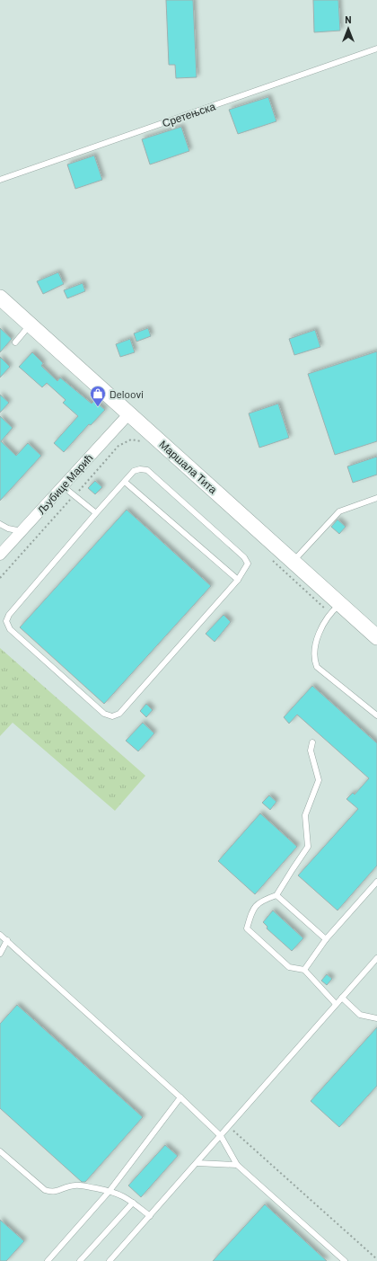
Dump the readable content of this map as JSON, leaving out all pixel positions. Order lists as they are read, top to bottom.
{
  "streets": {
    "main road": ["Маршала Тита"],
    "street": ["Љубице Марић"],
    "lane": ["Сретењска"]
  },
  "crossings": [
    ["Маршала Тита", "Љубице Марић"]
  ],
  "places": {
    "shop": ["Deloovi"]
  },
  "north": "top"
}
